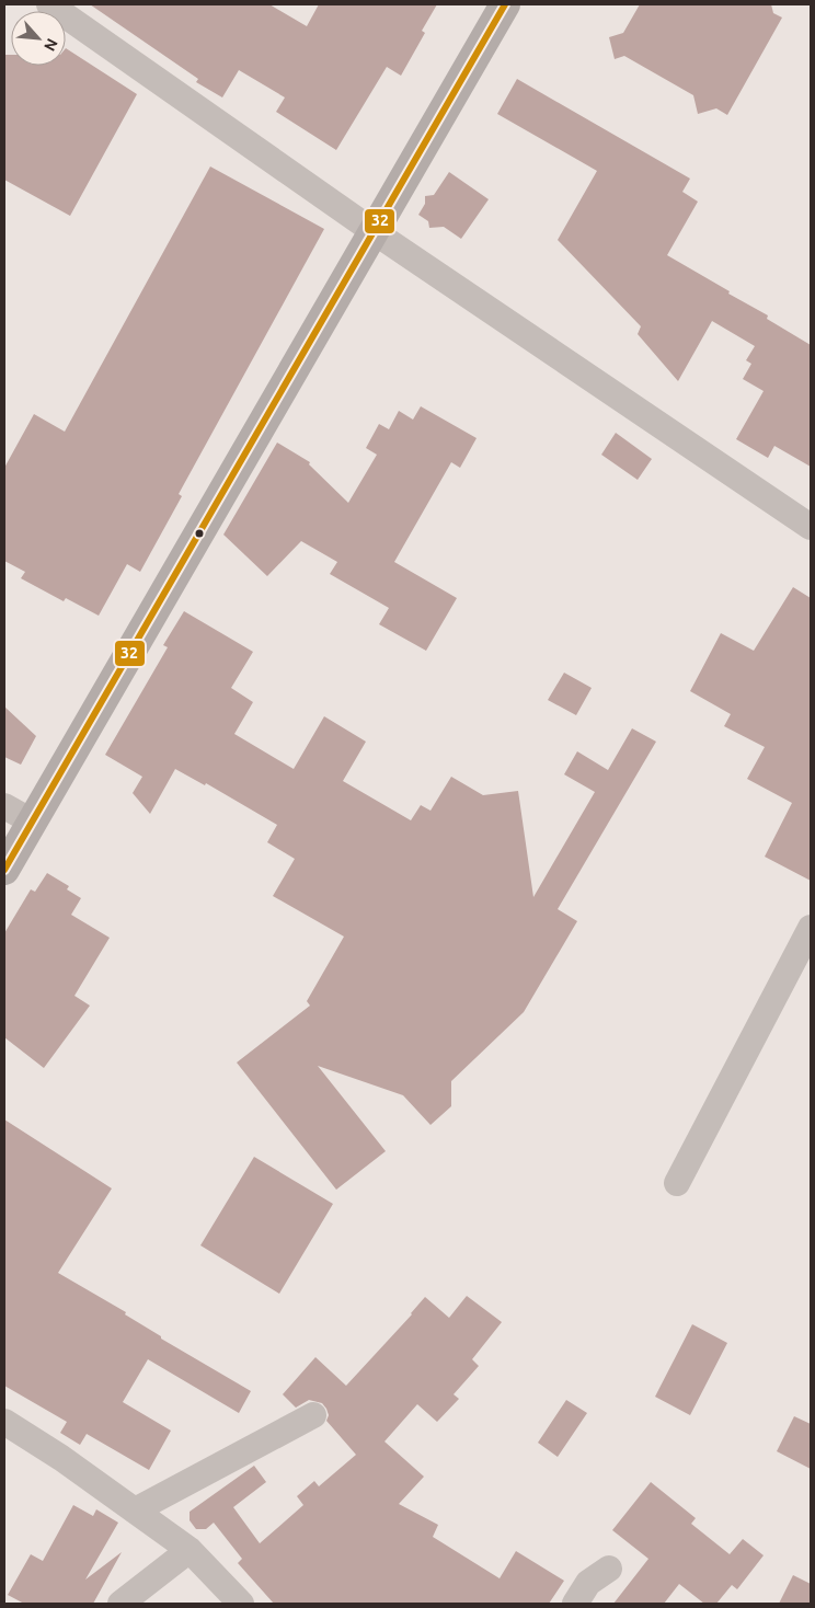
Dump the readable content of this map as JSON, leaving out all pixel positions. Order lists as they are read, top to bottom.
{
  "lines": ["transit line 32"],
  "north": "bottom right"
}
